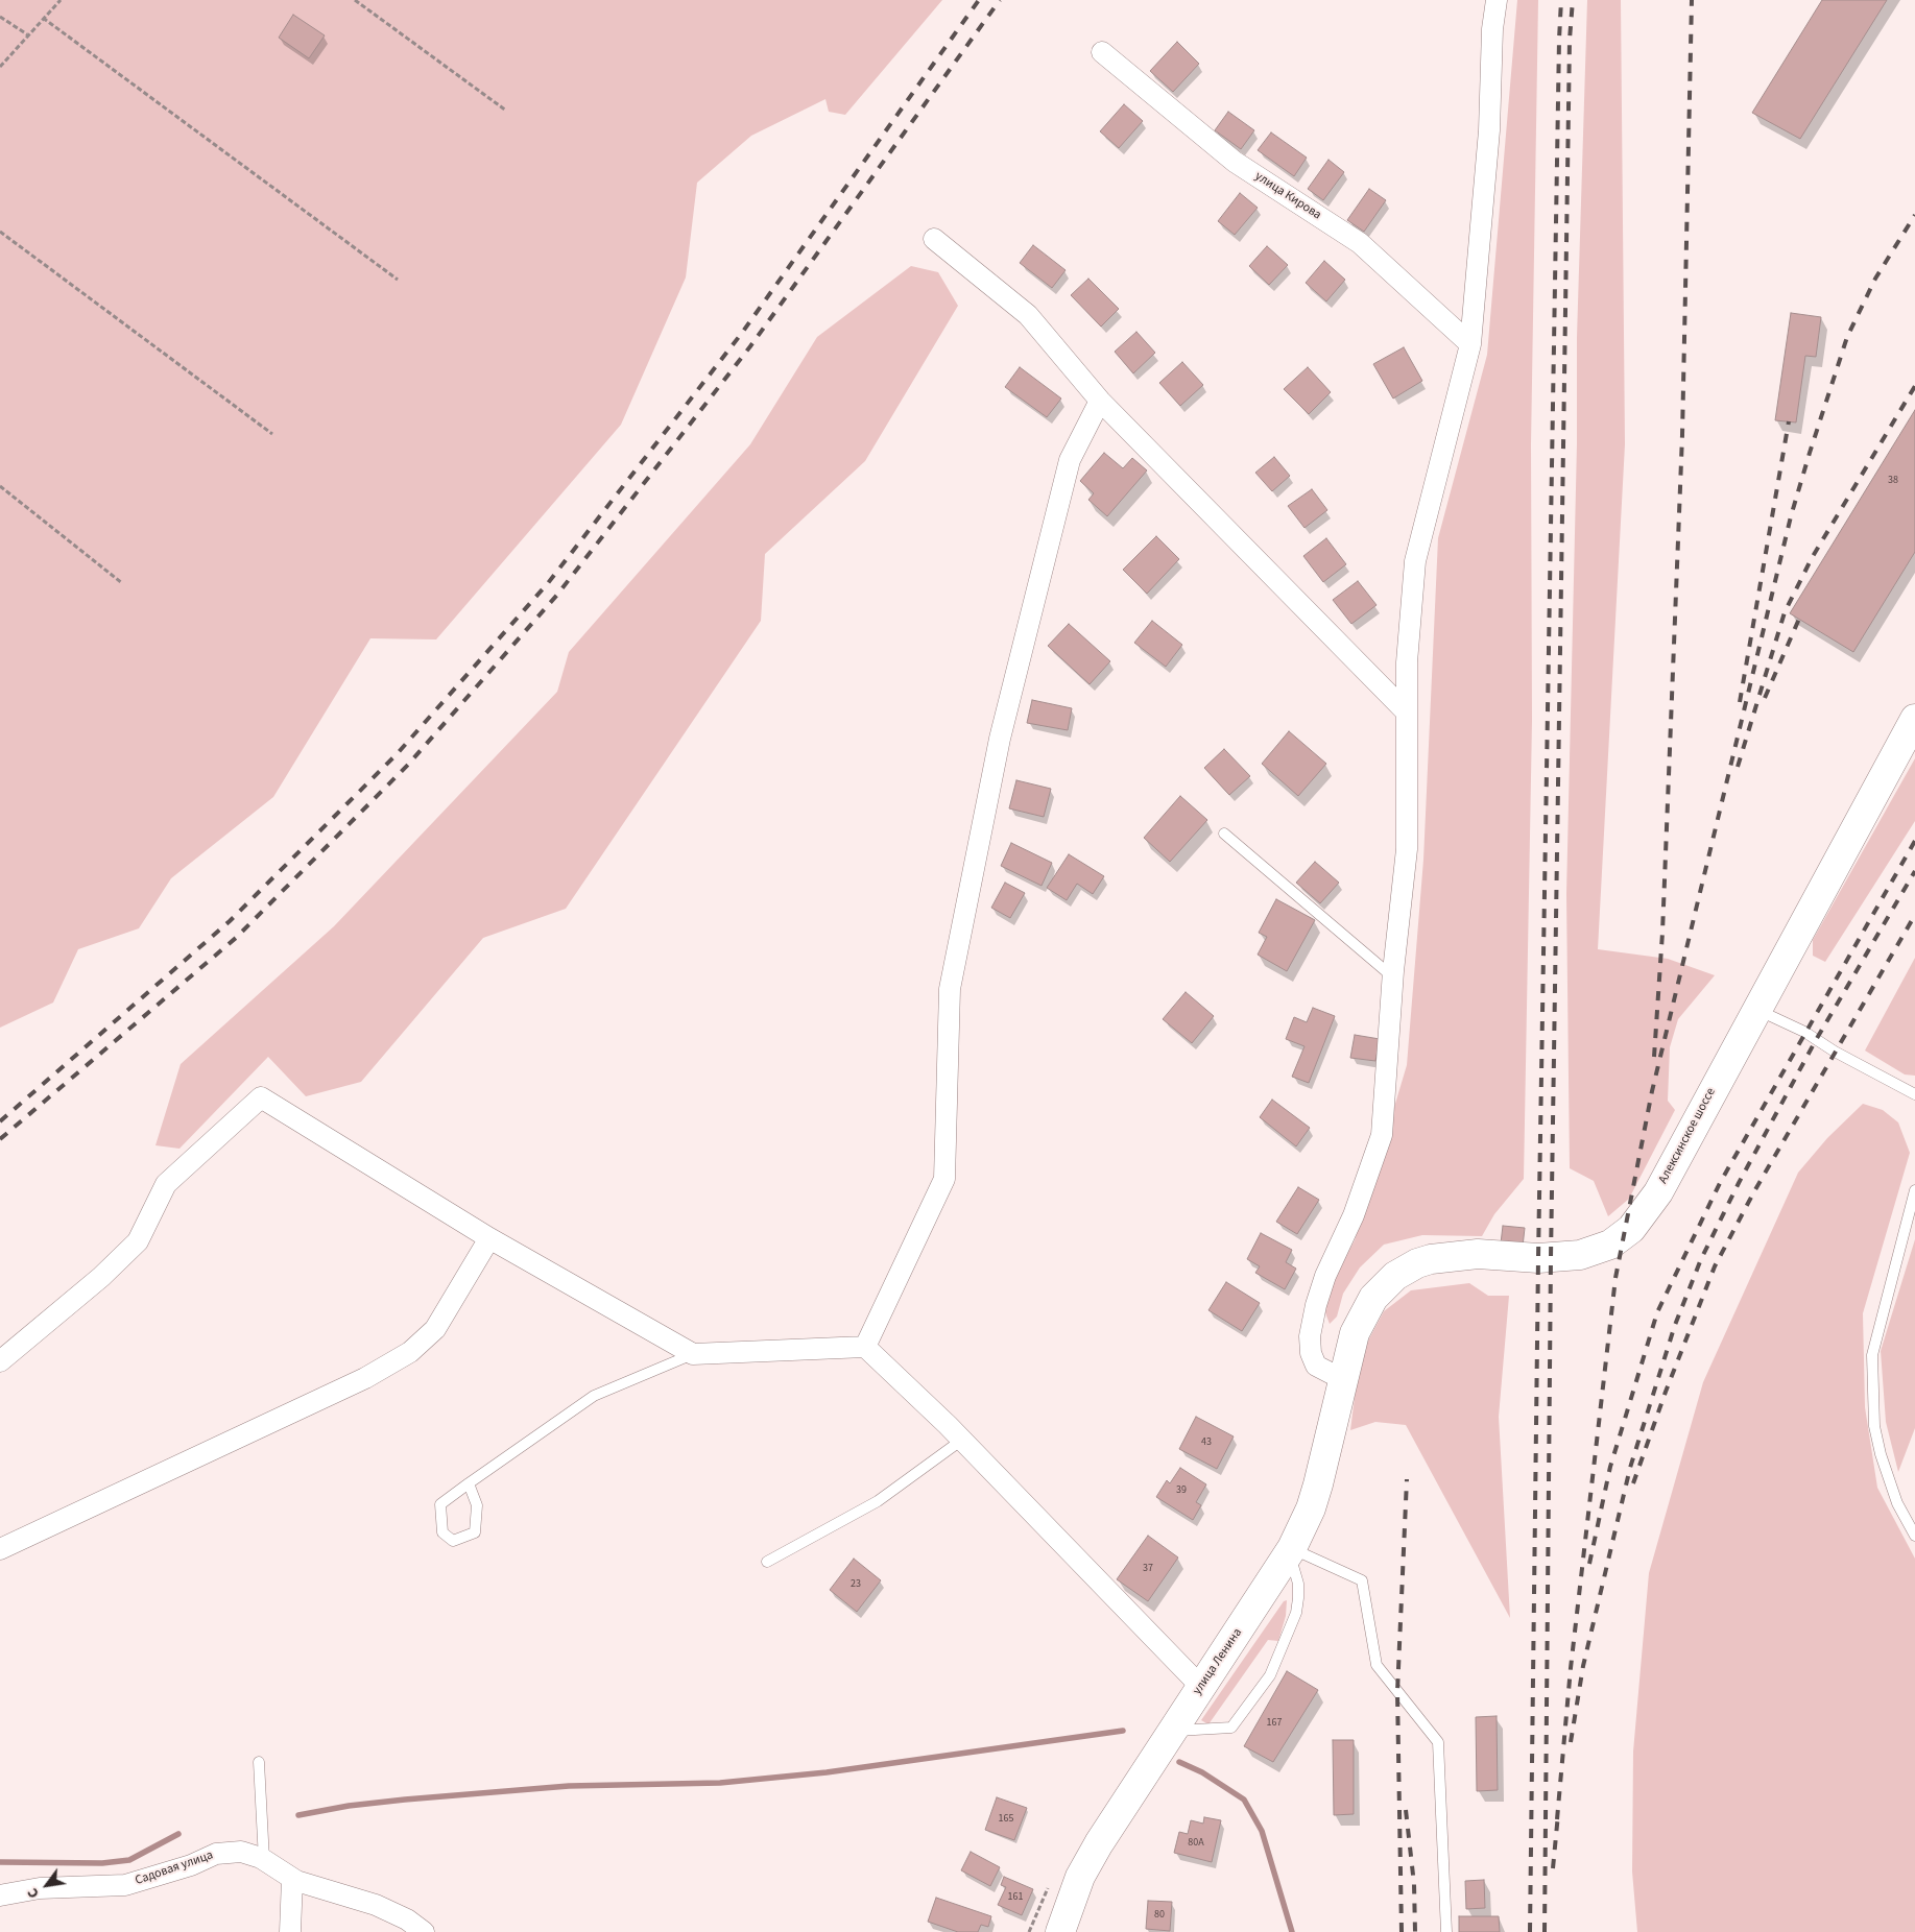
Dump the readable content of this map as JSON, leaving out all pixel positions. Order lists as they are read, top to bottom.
{
  "streets": {
    "main road": ["Алексинское шоссе", "улица Ленина"],
    "street": ["улица Кирова", "Садовая улица"]
  },
  "crossings": [
    ["Алексинское шоссе", "улица Ленина"]
  ],
  "house_numbers": [
    "38",
    "43",
    "39",
    "37",
    "23",
    "167",
    "165",
    "80А",
    "161",
    "80"
  ],
  "north": "bottom left"
}
